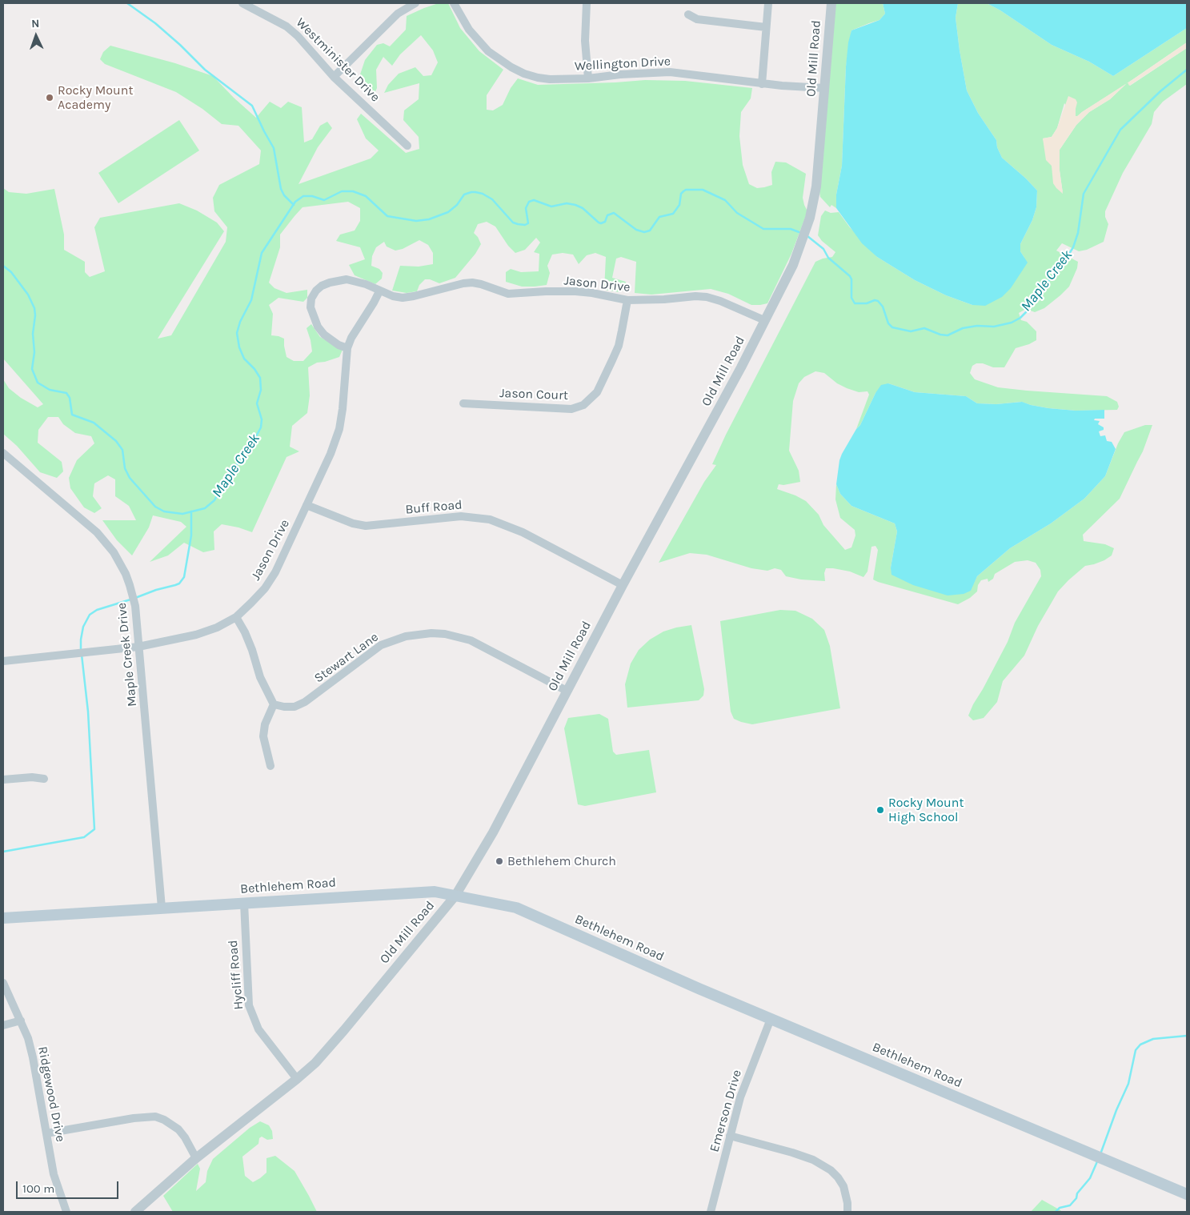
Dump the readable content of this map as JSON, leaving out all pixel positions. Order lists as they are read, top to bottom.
{
  "streets": {
    "main road": ["Bethlehem Road"],
    "street": [
      "Old Mill Road",
      "Westminister Drive",
      "Wellington Drive",
      "Jason Drive",
      "Jason Court",
      "Buff Road",
      "Maple Creek Drive",
      "Stewart Lane",
      "Hycliff Road",
      "Ridgewood Drive",
      "Emerson Drive"
    ]
  },
  "crossings": [
    ["Old Mill Road", "Wellington Drive"],
    ["Old Mill Road", "Jason Drive"],
    ["Old Mill Road", "Buff Road"],
    ["Old Mill Road", "Stewart Lane"],
    ["Old Mill Road", "Bethlehem Road"],
    ["Old Mill Road", "Hycliff Road"],
    ["Jason Drive", "Jason Court"],
    ["Jason Drive", "Buff Road"],
    ["Jason Drive", "Maple Creek Drive"],
    ["Maple Creek Drive", "Bethlehem Road"],
    ["Bethlehem Road", "Hycliff Road"],
    ["Bethlehem Road", "Emerson Drive"]
  ],
  "water": ["Maple Creek"],
  "places": ["Rocky Mount Academy", "Rocky Mount High School", "Bethlehem Church"],
  "scale_bar": "100 m",
  "north": "top"
}
